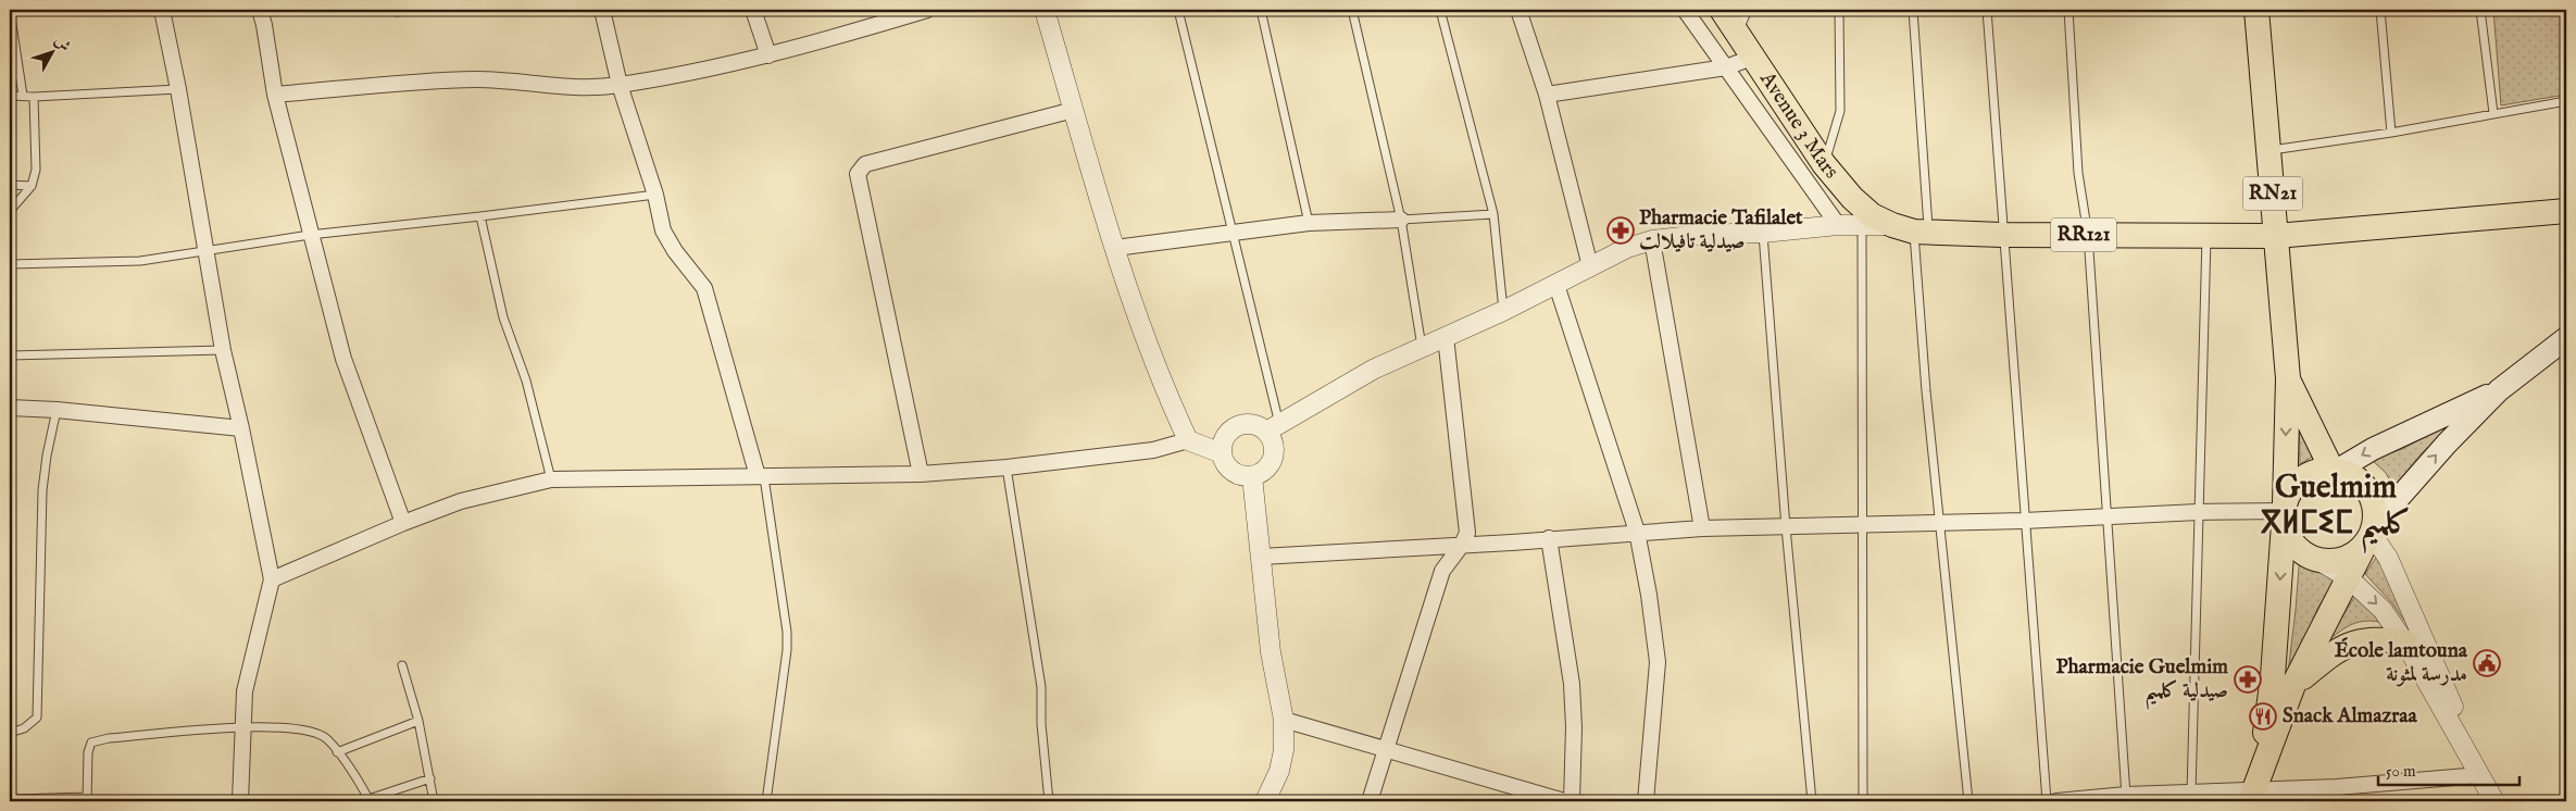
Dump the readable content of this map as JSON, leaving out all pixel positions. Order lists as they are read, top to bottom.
{
  "streets": {
    "main road": ["Avenue 3 Mars", "RN21", "RR121"]
  },
  "crossings": [
    ["Avenue 3 Mars", "RR121"],
    ["RN21", "RR121"]
  ],
  "districts": ["Guelmim ⴳⵍⵎⵉⵎ كلميم"],
  "places": {
    "pharmacy": ["Pharmacie Tafilalet صيدلية تافيلالت", "Pharmacie Guelmim صيدلية كلميم"],
    "public building": ["École lamtouna مدرسة لمثونة"],
    "restaurant": ["Snack Almazraa"]
  },
  "scale_bar": "50 m",
  "north": "top right"
}
